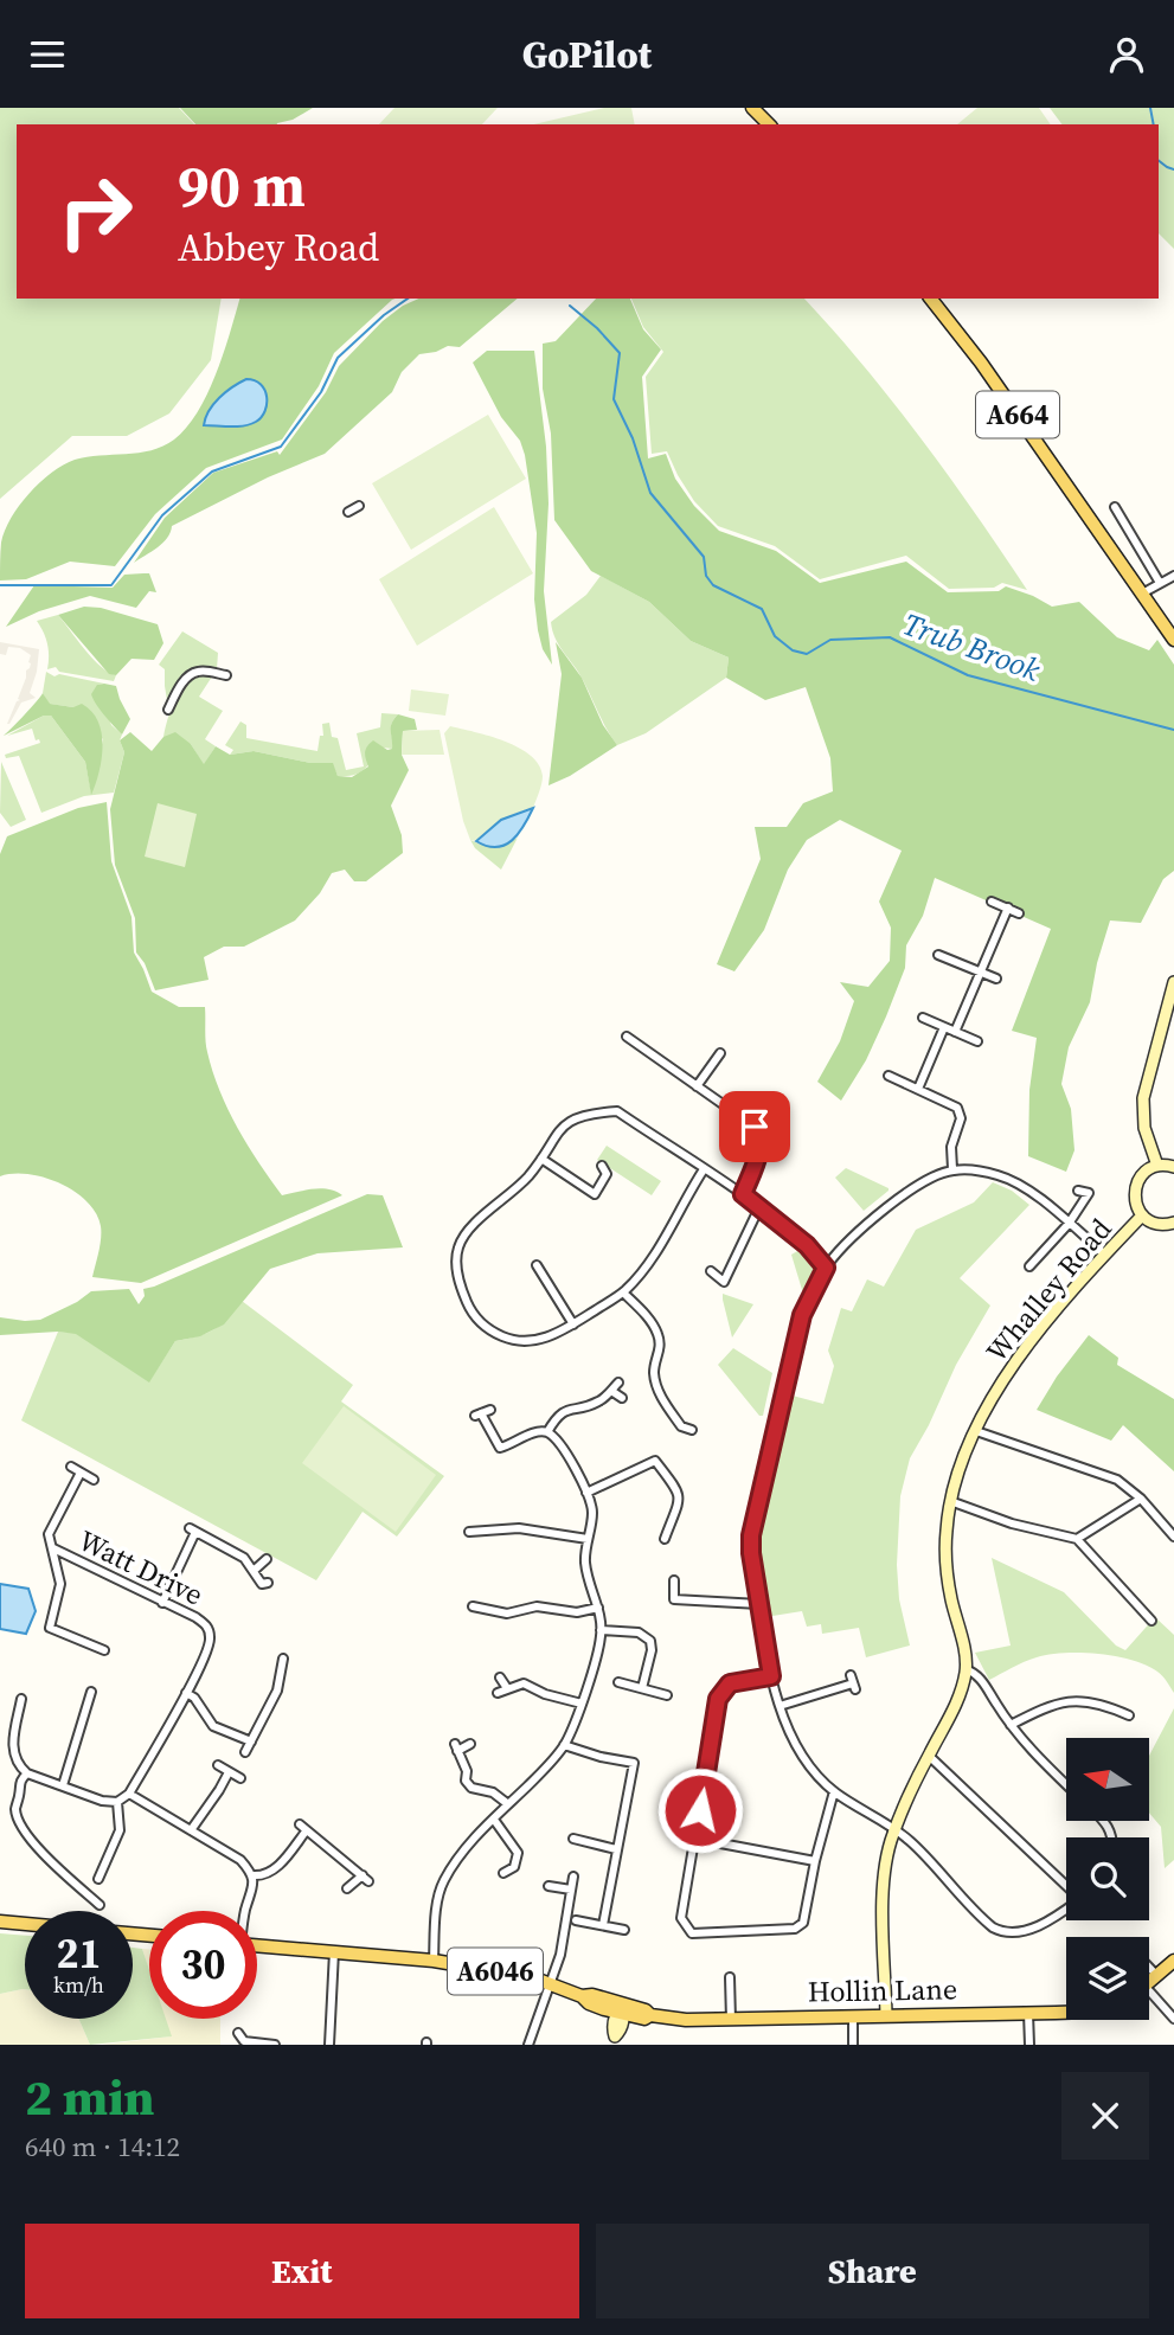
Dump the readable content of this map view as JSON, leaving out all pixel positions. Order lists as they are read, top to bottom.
{
  "streets": {
    "main road": ["A664", "A6046", "Hollin Lane"],
    "street": ["Whalley Road", "Watt Drive"]
  },
  "crossings": [
    ["Whalley Road", "Hollin Lane"]
  ],
  "water": ["Trub Brook"],
  "north": "left",
  "page": {
    "header": "GoPilot",
    "turn": ["90 m", "Abbey Road"],
    "speed": "21 km/h",
    "limit": "30",
    "heading": ["2 min", "640 m · 14:12"],
    "buttons": ["Exit", "Share"]
  }
}
